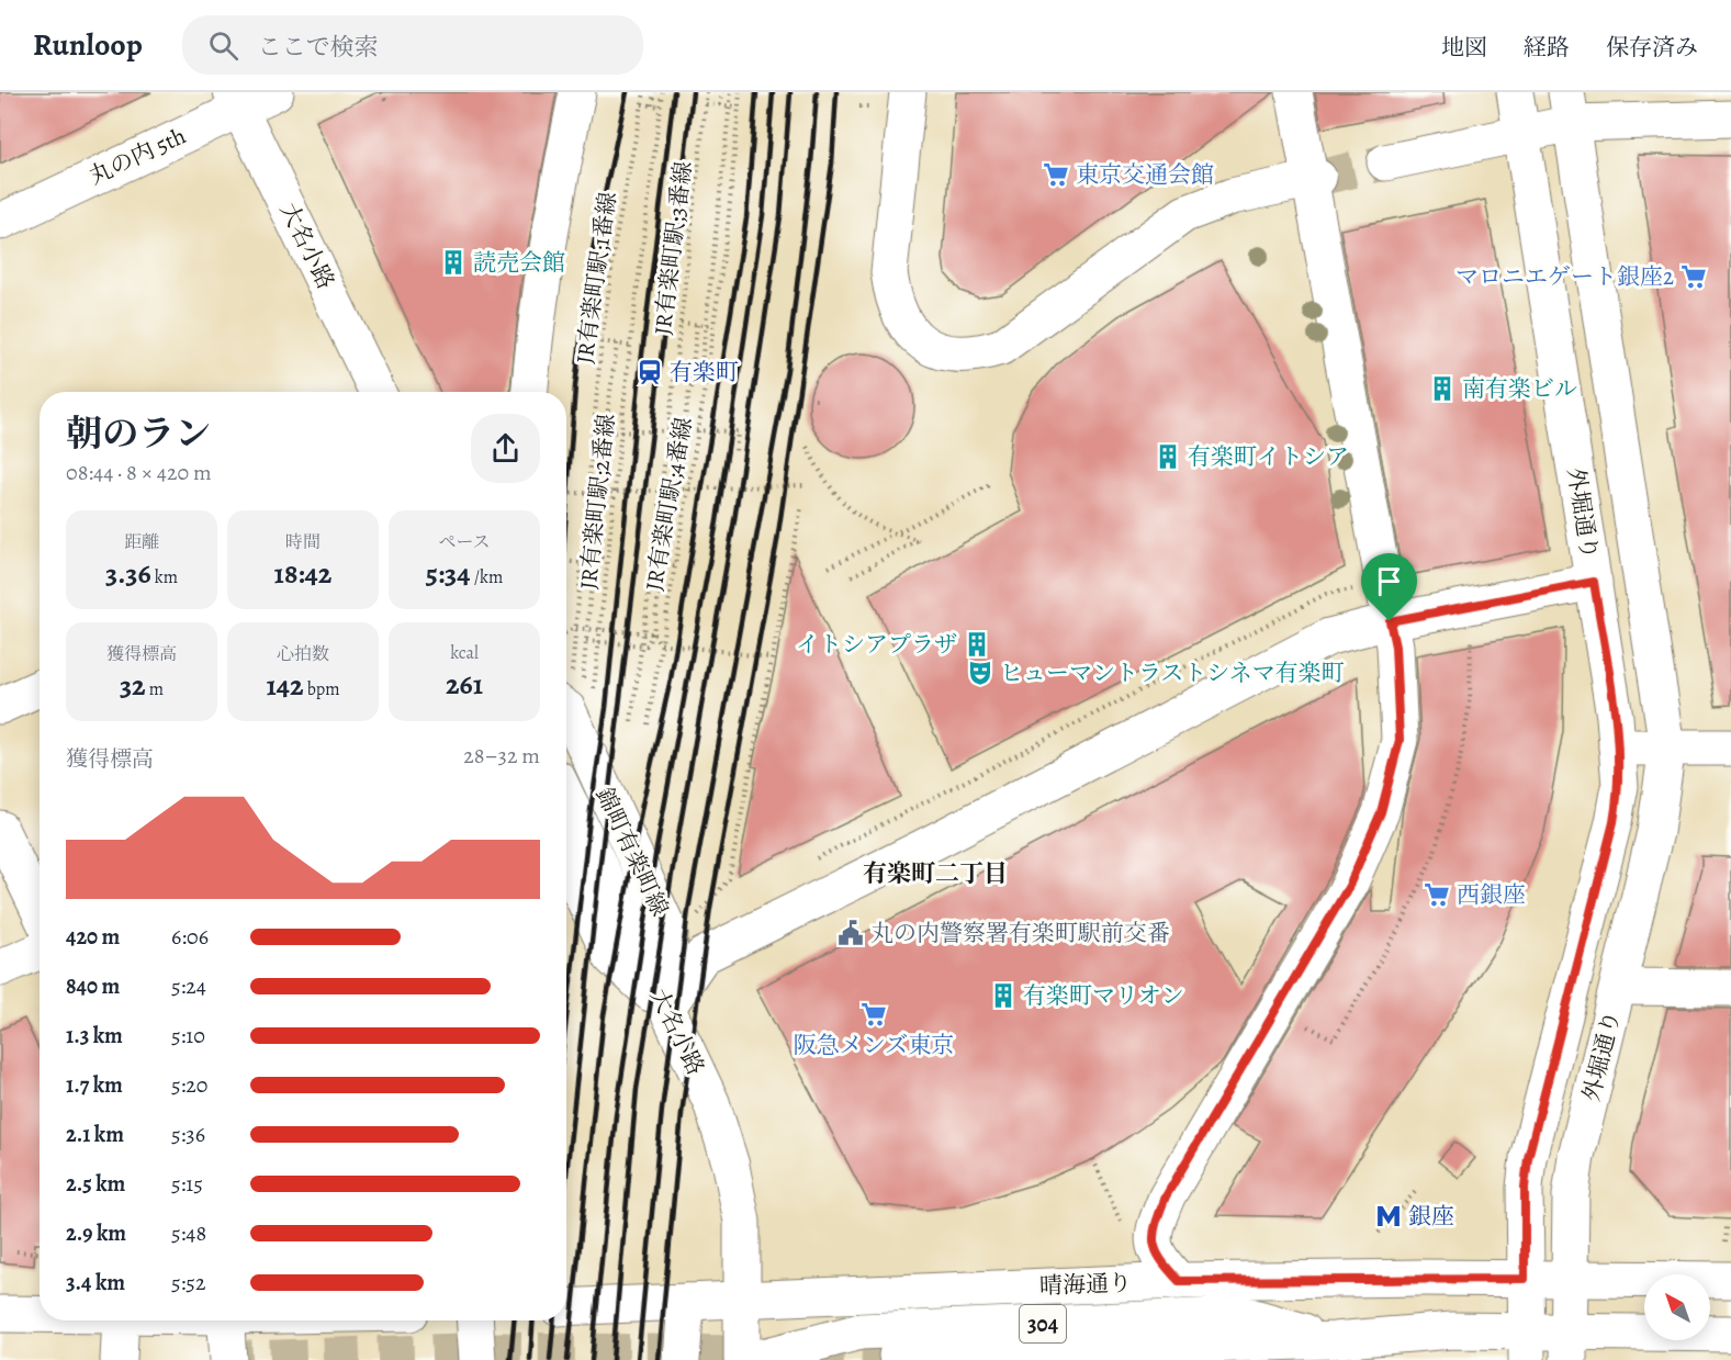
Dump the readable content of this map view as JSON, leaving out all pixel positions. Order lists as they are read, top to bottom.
{
  "streets": {
    "main road": [
      "丸の内 5th",
      "大名小路",
      "外堀通り",
      "錦町有楽町線",
      "晴海通り",
      "304"
    ],
    "path": [
      "JR有楽町駅;3番線",
      "JR有楽町駅;1番線",
      "JR有楽町駅;2番線",
      "JR有楽町駅;4番線"
    ]
  },
  "crossings": [
    ["丸の内 5th", "大名小路"],
    ["大名小路", "錦町有楽町線"],
    ["大名小路", "晴海通り"],
    ["JR有楽町駅;1番線", "錦町有楽町線"],
    ["外堀通り", "晴海通り"],
    ["外堀通り", "304"]
  ],
  "districts": ["有楽町二丁目"],
  "places": {
    "supermarket": [
      "東京交通会館",
      "マロニエゲート銀座2",
      "西銀座",
      "阪急メンズ東京"
    ],
    "building": [
      "読売会館",
      "南有楽ビル",
      "有楽町イトシア",
      "イトシアプラザ",
      "有楽町マリオン"
    ],
    "station": ["有楽町"],
    "theatre": ["ヒューマントラストシネマ有楽町"],
    "public building": ["丸の内警察署有楽町駅前交番"],
    "metro station": ["銀座"]
  },
  "north": "top left",
  "page": {
    "header": "Runloop",
    "search": "ここで検索",
    "nav": ["地図", "経路", "保存済み"],
    "heading": ["朝のラン", "08:44 · 8 × 420 m"],
    "stats": [
      ["距離", "3.36 km"],
      ["時間", "18:42"],
      ["ペース", "5:34 /km"],
      ["獲得標高", "32 m"],
      ["心拍数", "142 bpm"],
      ["kcal", "261"]
    ],
    "chart": ["獲得標高", "28–32 m"],
    "list": [
      {
        "name": "420 m",
        "note": "6:06"
      },
      {
        "name": "840 m",
        "note": "5:24"
      },
      {
        "name": "1.3 km",
        "note": "5:10"
      },
      {
        "name": "1.7 km",
        "note": "5:20"
      },
      {
        "name": "2.1 km",
        "note": "5:36"
      },
      {
        "name": "2.5 km",
        "note": "5:15"
      },
      {
        "name": "2.9 km",
        "note": "5:48"
      },
      {
        "name": "3.4 km",
        "note": "5:52"
      }
    ]
  }
}
